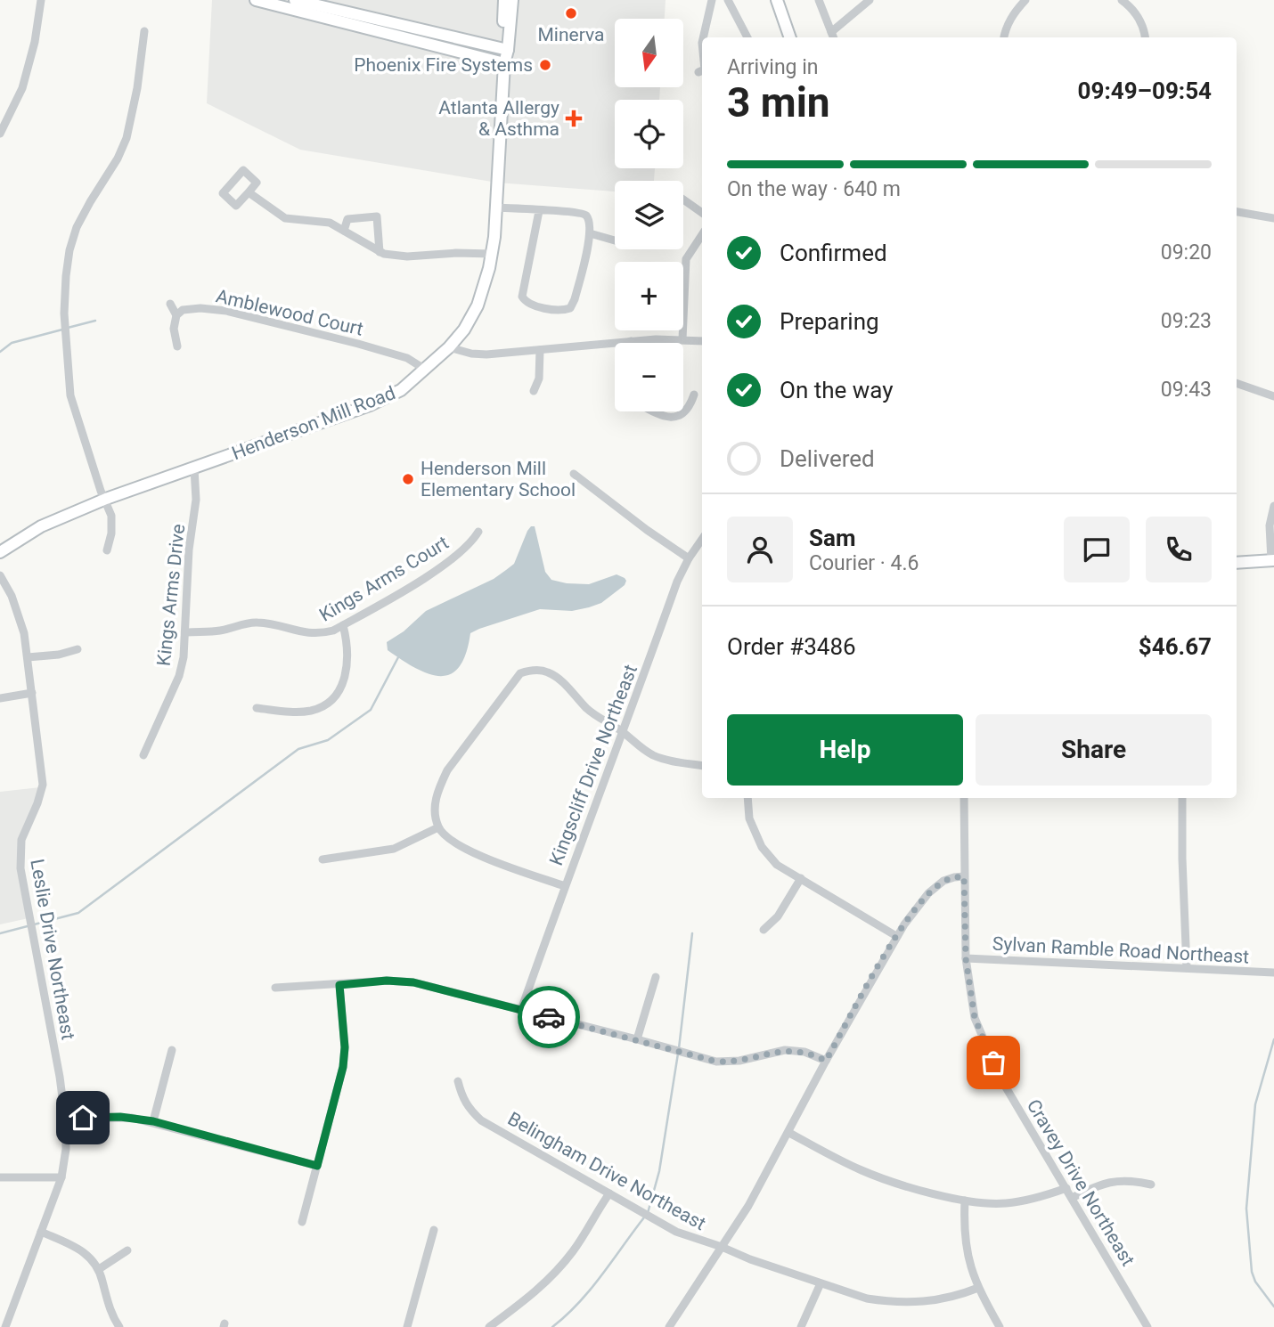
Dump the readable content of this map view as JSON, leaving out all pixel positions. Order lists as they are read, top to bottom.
{
  "streets": {
    "street": [
      "Amblewood Court",
      "Henderson Mill Road",
      "Kings Arms Court",
      "Kings Arms Drive",
      "Kingscliff Drive Northeast",
      "Leslie Drive Northeast",
      "Sylvan Ramble Road Northeast",
      "Belingham Drive Northeast",
      "Cravey Drive Northeast"
    ]
  },
  "crossings": [
    ["Amblewood Court", "Henderson Mill Road"],
    ["Henderson Mill Road", "Kings Arms Drive"],
    ["Kings Arms Court", "Kings Arms Drive"],
    ["Sylvan Ramble Road Northeast", "Cravey Drive Northeast"]
  ],
  "places": {
    "other": ["Minerva", "Phoenix Fire Systems", "Henderson Mill Elementary School"],
    "health": ["Atlanta Allergy & Asthma"]
  },
  "north": "bottom",
  "page": {
    "map_buttons": ["+", "−"],
    "heading": ["3 min", "Arriving in", "09:49–09:54"],
    "panel": [
      "Sam",
      "Courier · 4.6",
      "Order #3486",
      "$46.67"
    ],
    "bar": "On the way · 640 m",
    "list": [
      ["Confirmed", "09:20"],
      ["Preparing", "09:23"],
      ["On the way", "09:43"],
      "Delivered"
    ],
    "buttons": ["Help", "Share"]
  }
}
